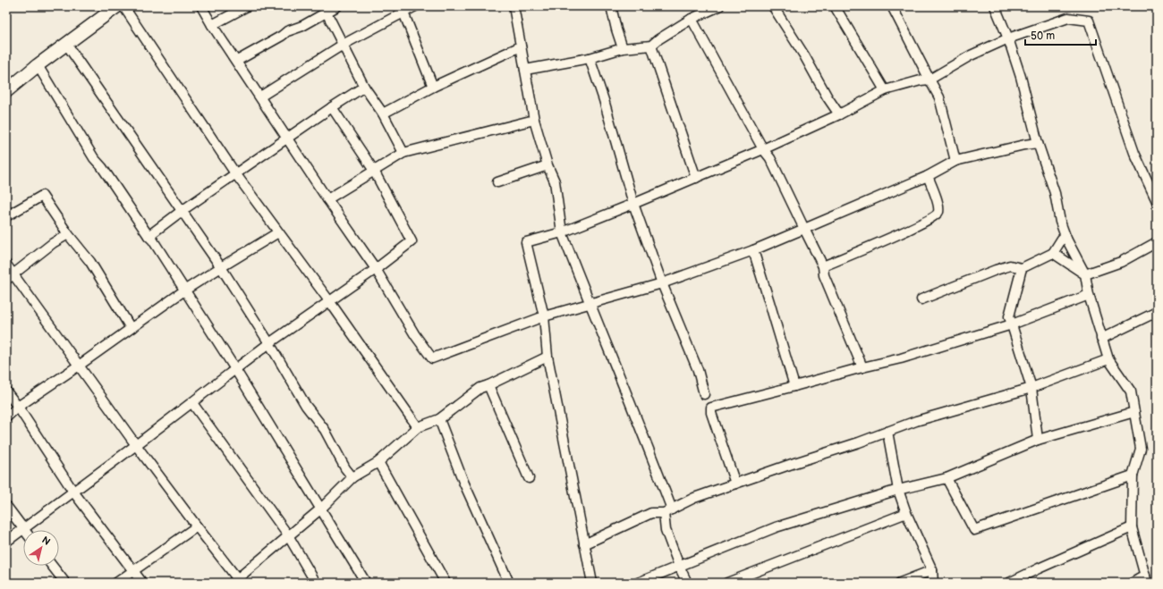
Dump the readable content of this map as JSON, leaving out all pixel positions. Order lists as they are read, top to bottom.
{
  "scale_bar": "50 m",
  "north": "top right"
}
